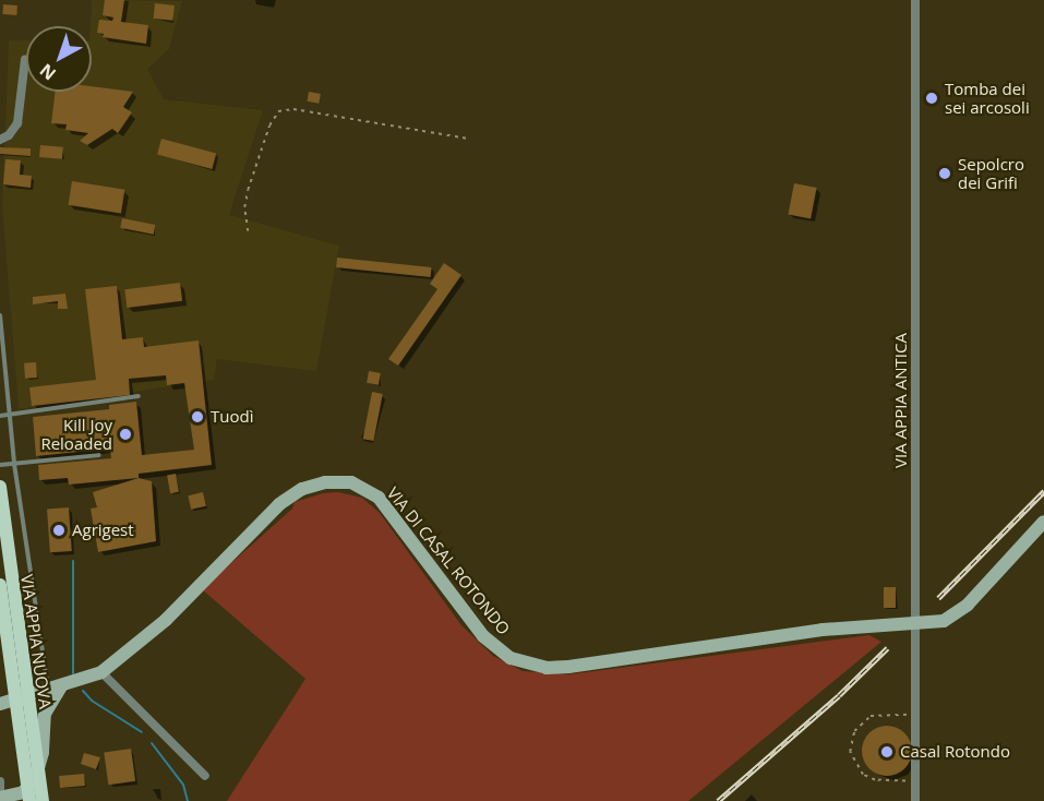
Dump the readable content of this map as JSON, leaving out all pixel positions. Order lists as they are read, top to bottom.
{
  "streets": {
    "main road": ["VIA APPIA NUOVA"],
    "street": ["VIA APPIA ANTICA", "VIA DI CASAL ROTONDO"]
  },
  "crossings": [
    ["VIA APPIA ANTICA", "VIA DI CASAL ROTONDO"],
    ["VIA DI CASAL ROTONDO", "VIA APPIA NUOVA"]
  ],
  "places": [
    "Tomba dei sei arcosoli",
    "Sepolcro dei Grifi",
    "Tuodì",
    "Kill Joy Reloaded",
    "Agrigest",
    "Casal Rotondo"
  ],
  "north": "bottom left"
}
